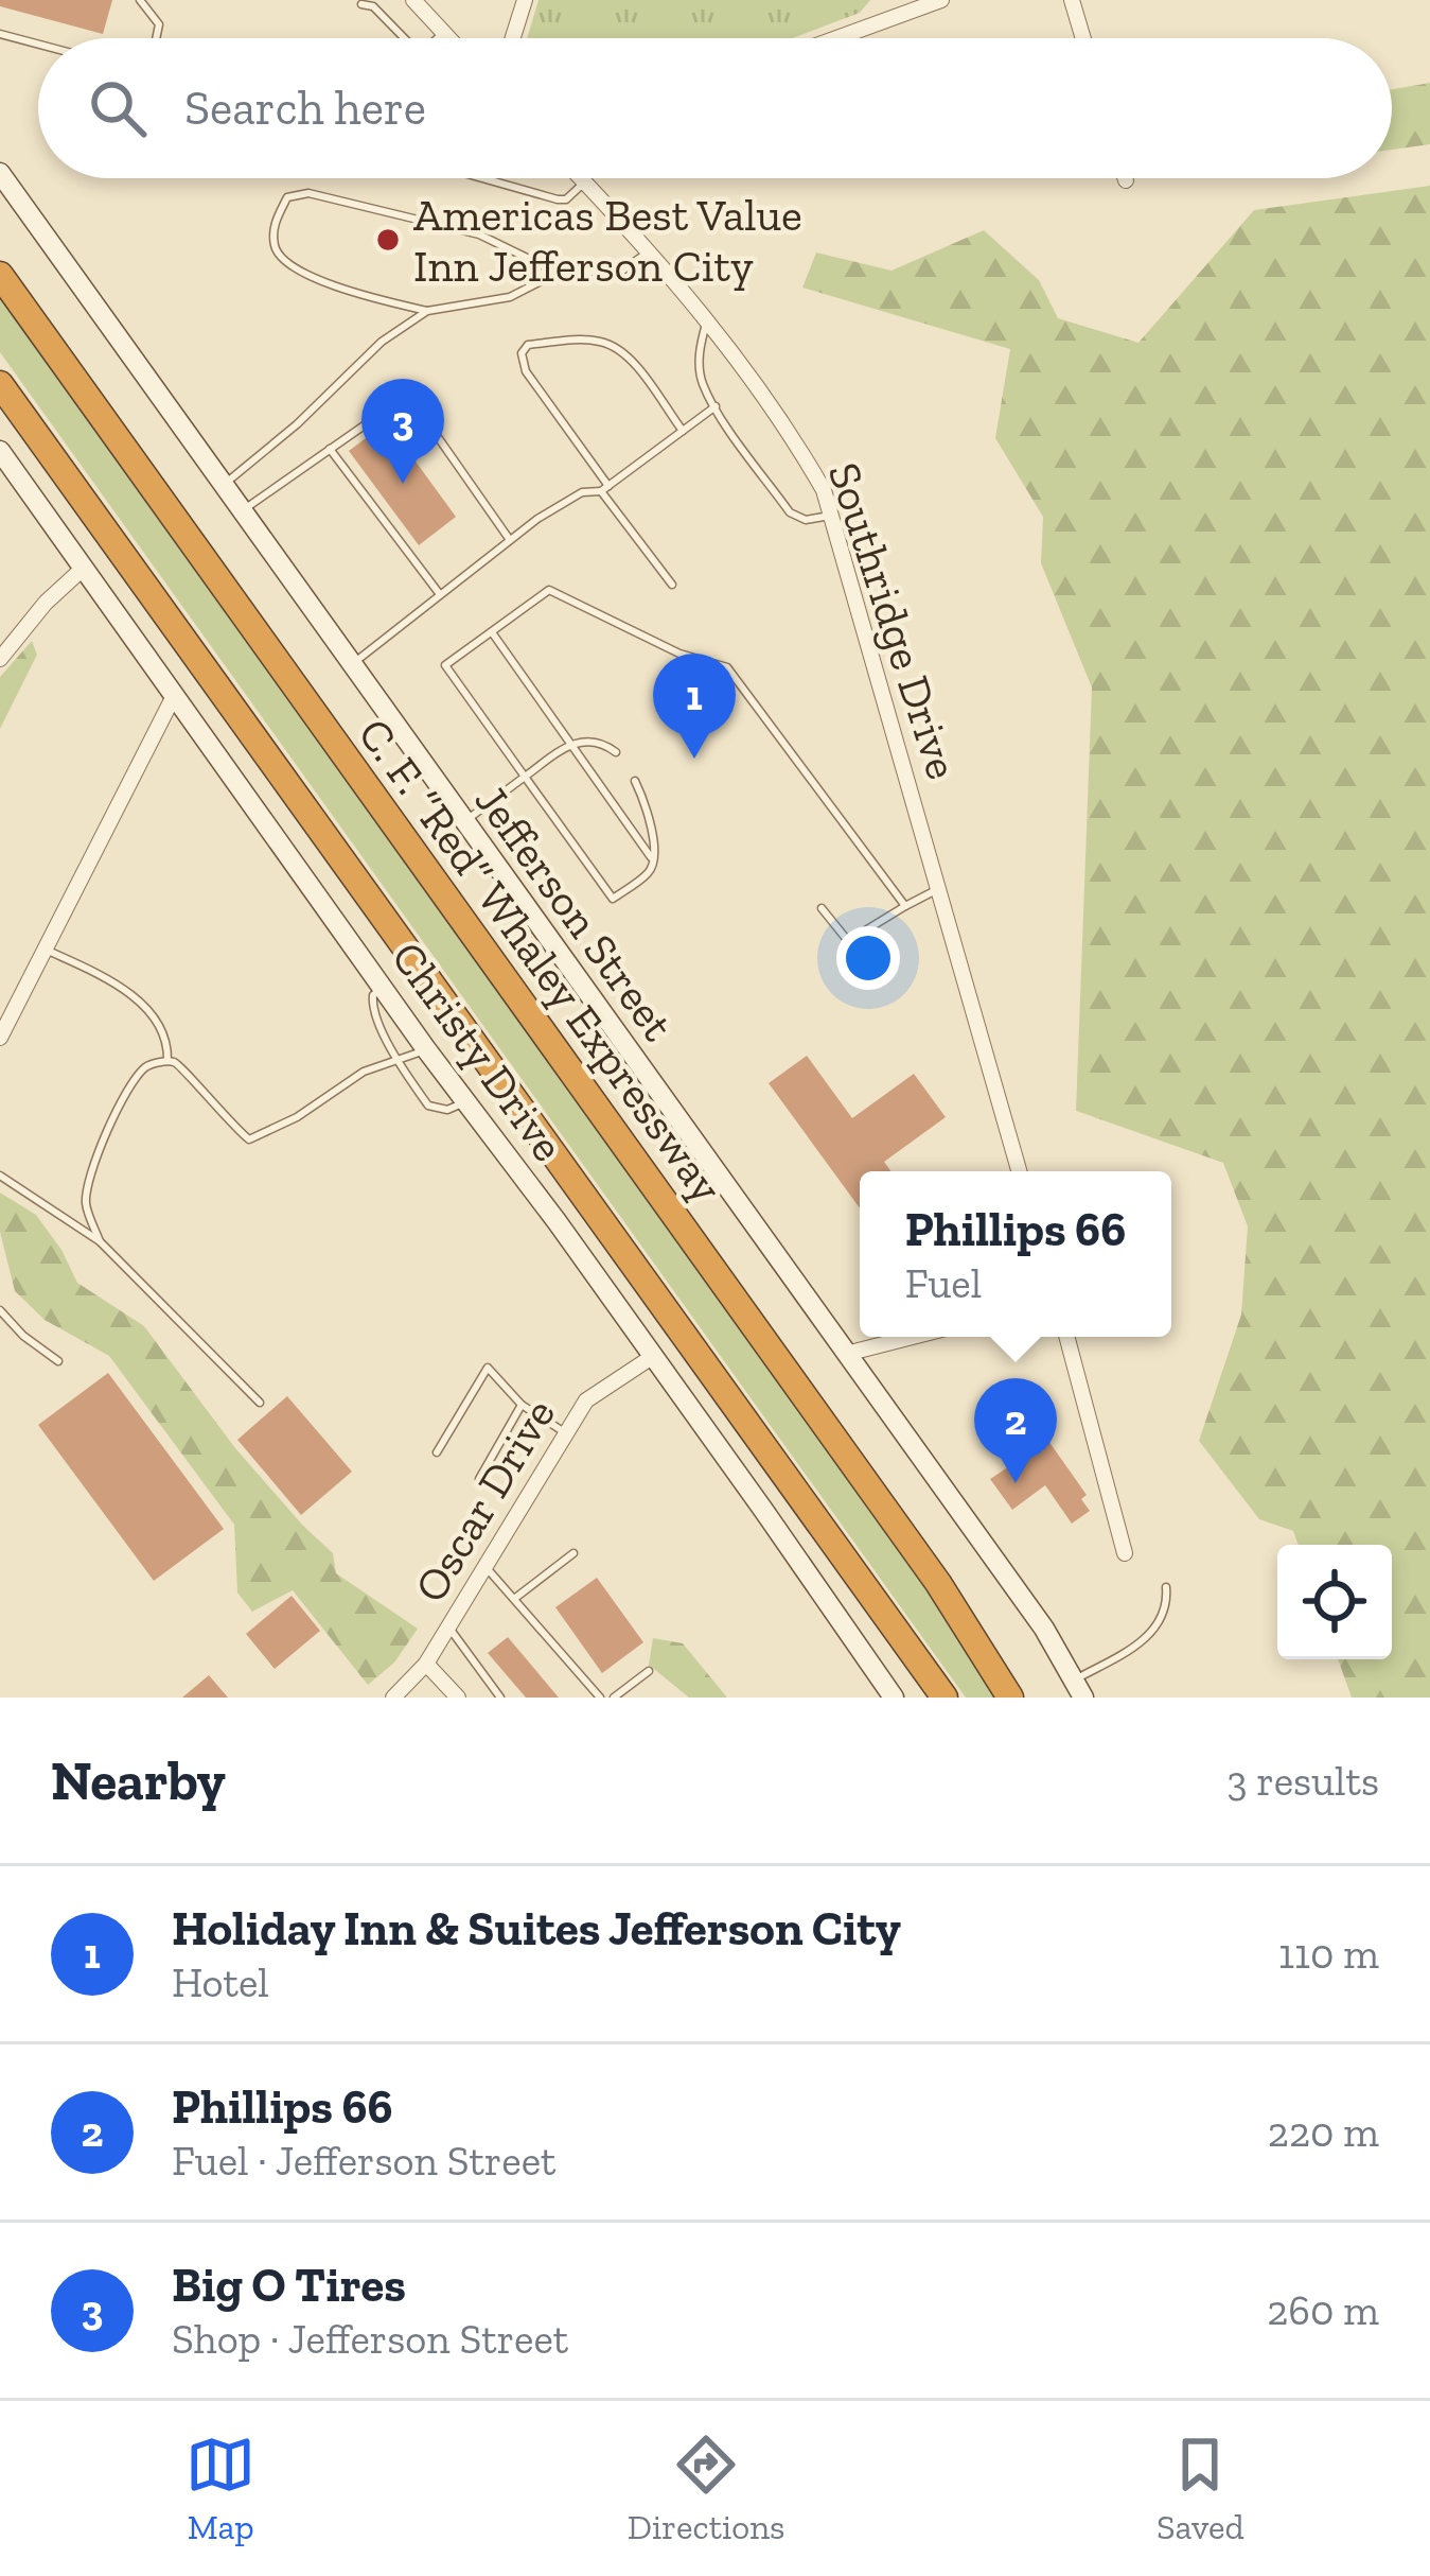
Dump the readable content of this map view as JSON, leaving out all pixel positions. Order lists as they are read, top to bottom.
{
  "streets": {
    "highway": ["C. F. “Red” Whaley Expressway"],
    "street": [
      "Southridge Drive",
      "Jefferson Street",
      "Christy Drive",
      "Oscar Drive"
    ]
  },
  "crossings": [
    ["Christy Drive", "Oscar Drive"]
  ],
  "places": ["Americas Best Value Inn Jefferson City"],
  "page": {
    "search": "Search here",
    "pins": ["3", "1", "2"],
    "popup": ["Phillips 66", "Fuel"],
    "heading": ["Nearby", "3 results"],
    "list": [
      {
        "mark": "1",
        "name": "Holiday Inn & Suites Jefferson City",
        "note": "Hotel",
        "value": "110 m"
      },
      {
        "mark": "2",
        "name": "Phillips 66",
        "note": "Fuel · Jefferson Street",
        "value": "220 m"
      },
      {
        "mark": "3",
        "name": "Big O Tires",
        "note": "Shop · Jefferson Street",
        "value": "260 m"
      }
    ],
    "nav": ["Map", "Directions", "Saved"]
  }
}
